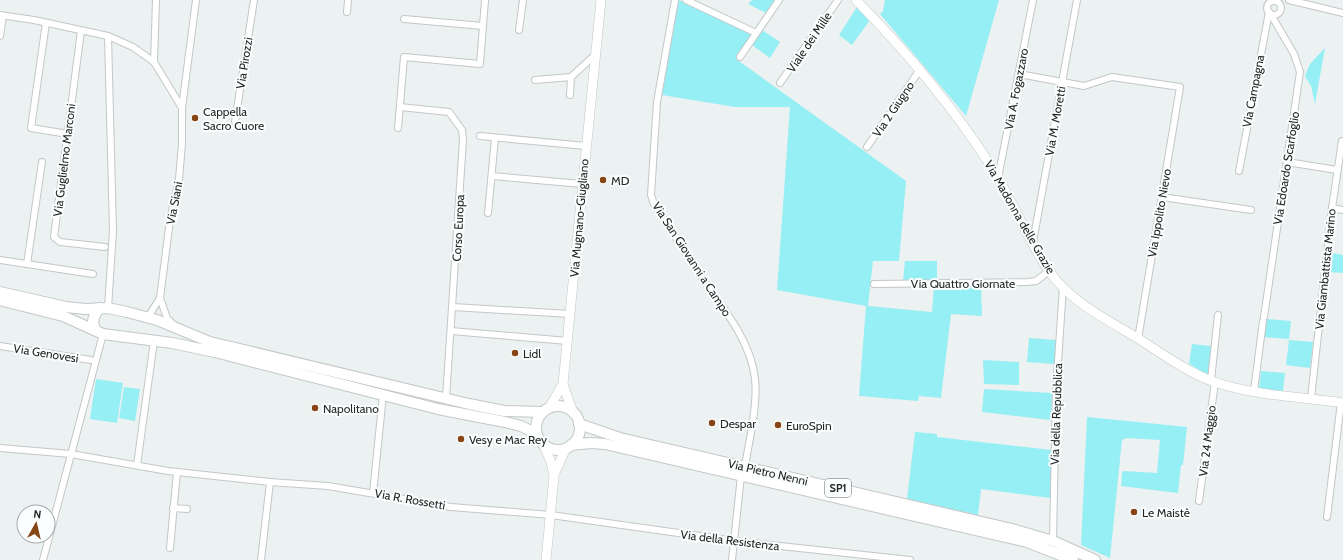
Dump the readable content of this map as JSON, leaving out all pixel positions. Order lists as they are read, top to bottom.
{
  "streets": {
    "main road": ["Via Pietro Nenni", "SP1"],
    "street": [
      "Viale dei Mille",
      "Via Pirozzi",
      "Via A. Fogazzaro",
      "Via Campagna",
      "Via 2 Giugno",
      "Via M. Moretti",
      "Via Guglielmo Marconi",
      "Via Edoardo Scarfoglio",
      "Via Siani",
      "Via Ippolito Nievo",
      "Via Madonna delle Grazie",
      "Via Mugnano-Giugliano",
      "Corso Europa",
      "Via San Giovanni a Campo",
      "Via Giambattista Marino",
      "Via Quattro Giornate",
      "Via Genovesi",
      "Via della Repubblica",
      "Via 24 Maggio",
      "Via R. Rossetti",
      "Via della Resistenza"
    ]
  },
  "crossings": [
    ["Via A. Fogazzaro", "Via Madonna delle Grazie"],
    ["Via Campagna", "Via Edoardo Scarfoglio"],
    ["Via 2 Giugno", "Via Madonna delle Grazie"],
    ["Via M. Moretti", "Via Ippolito Nievo"],
    ["Via M. Moretti", "Via Madonna delle Grazie"],
    ["Via Edoardo Scarfoglio", "Via Madonna delle Grazie"],
    ["Via Ippolito Nievo", "Via Madonna delle Grazie"],
    ["Via Madonna delle Grazie", "Via Giambattista Marino"],
    ["Via Madonna delle Grazie", "Via Quattro Giornate"],
    ["Via Madonna delle Grazie", "Via della Repubblica"],
    ["Via Madonna delle Grazie", "Via 24 Maggio"],
    ["Via Mugnano-Giugliano", "Via Pietro Nenni"],
    ["Via San Giovanni a Campo", "Via Pietro Nenni"],
    ["Via San Giovanni a Campo", "Via della Resistenza"],
    ["Via della Repubblica", "Via Pietro Nenni"],
    ["Via R. Rossetti", "Via della Resistenza"]
  ],
  "places": [
    "Cappella Sacro Cuore",
    "MD",
    "Lidl",
    "Napolitano",
    "Despar",
    "EuroSpin",
    "Vesy e Mac Rey",
    "Le Maistè"
  ],
  "north": "top"
}
